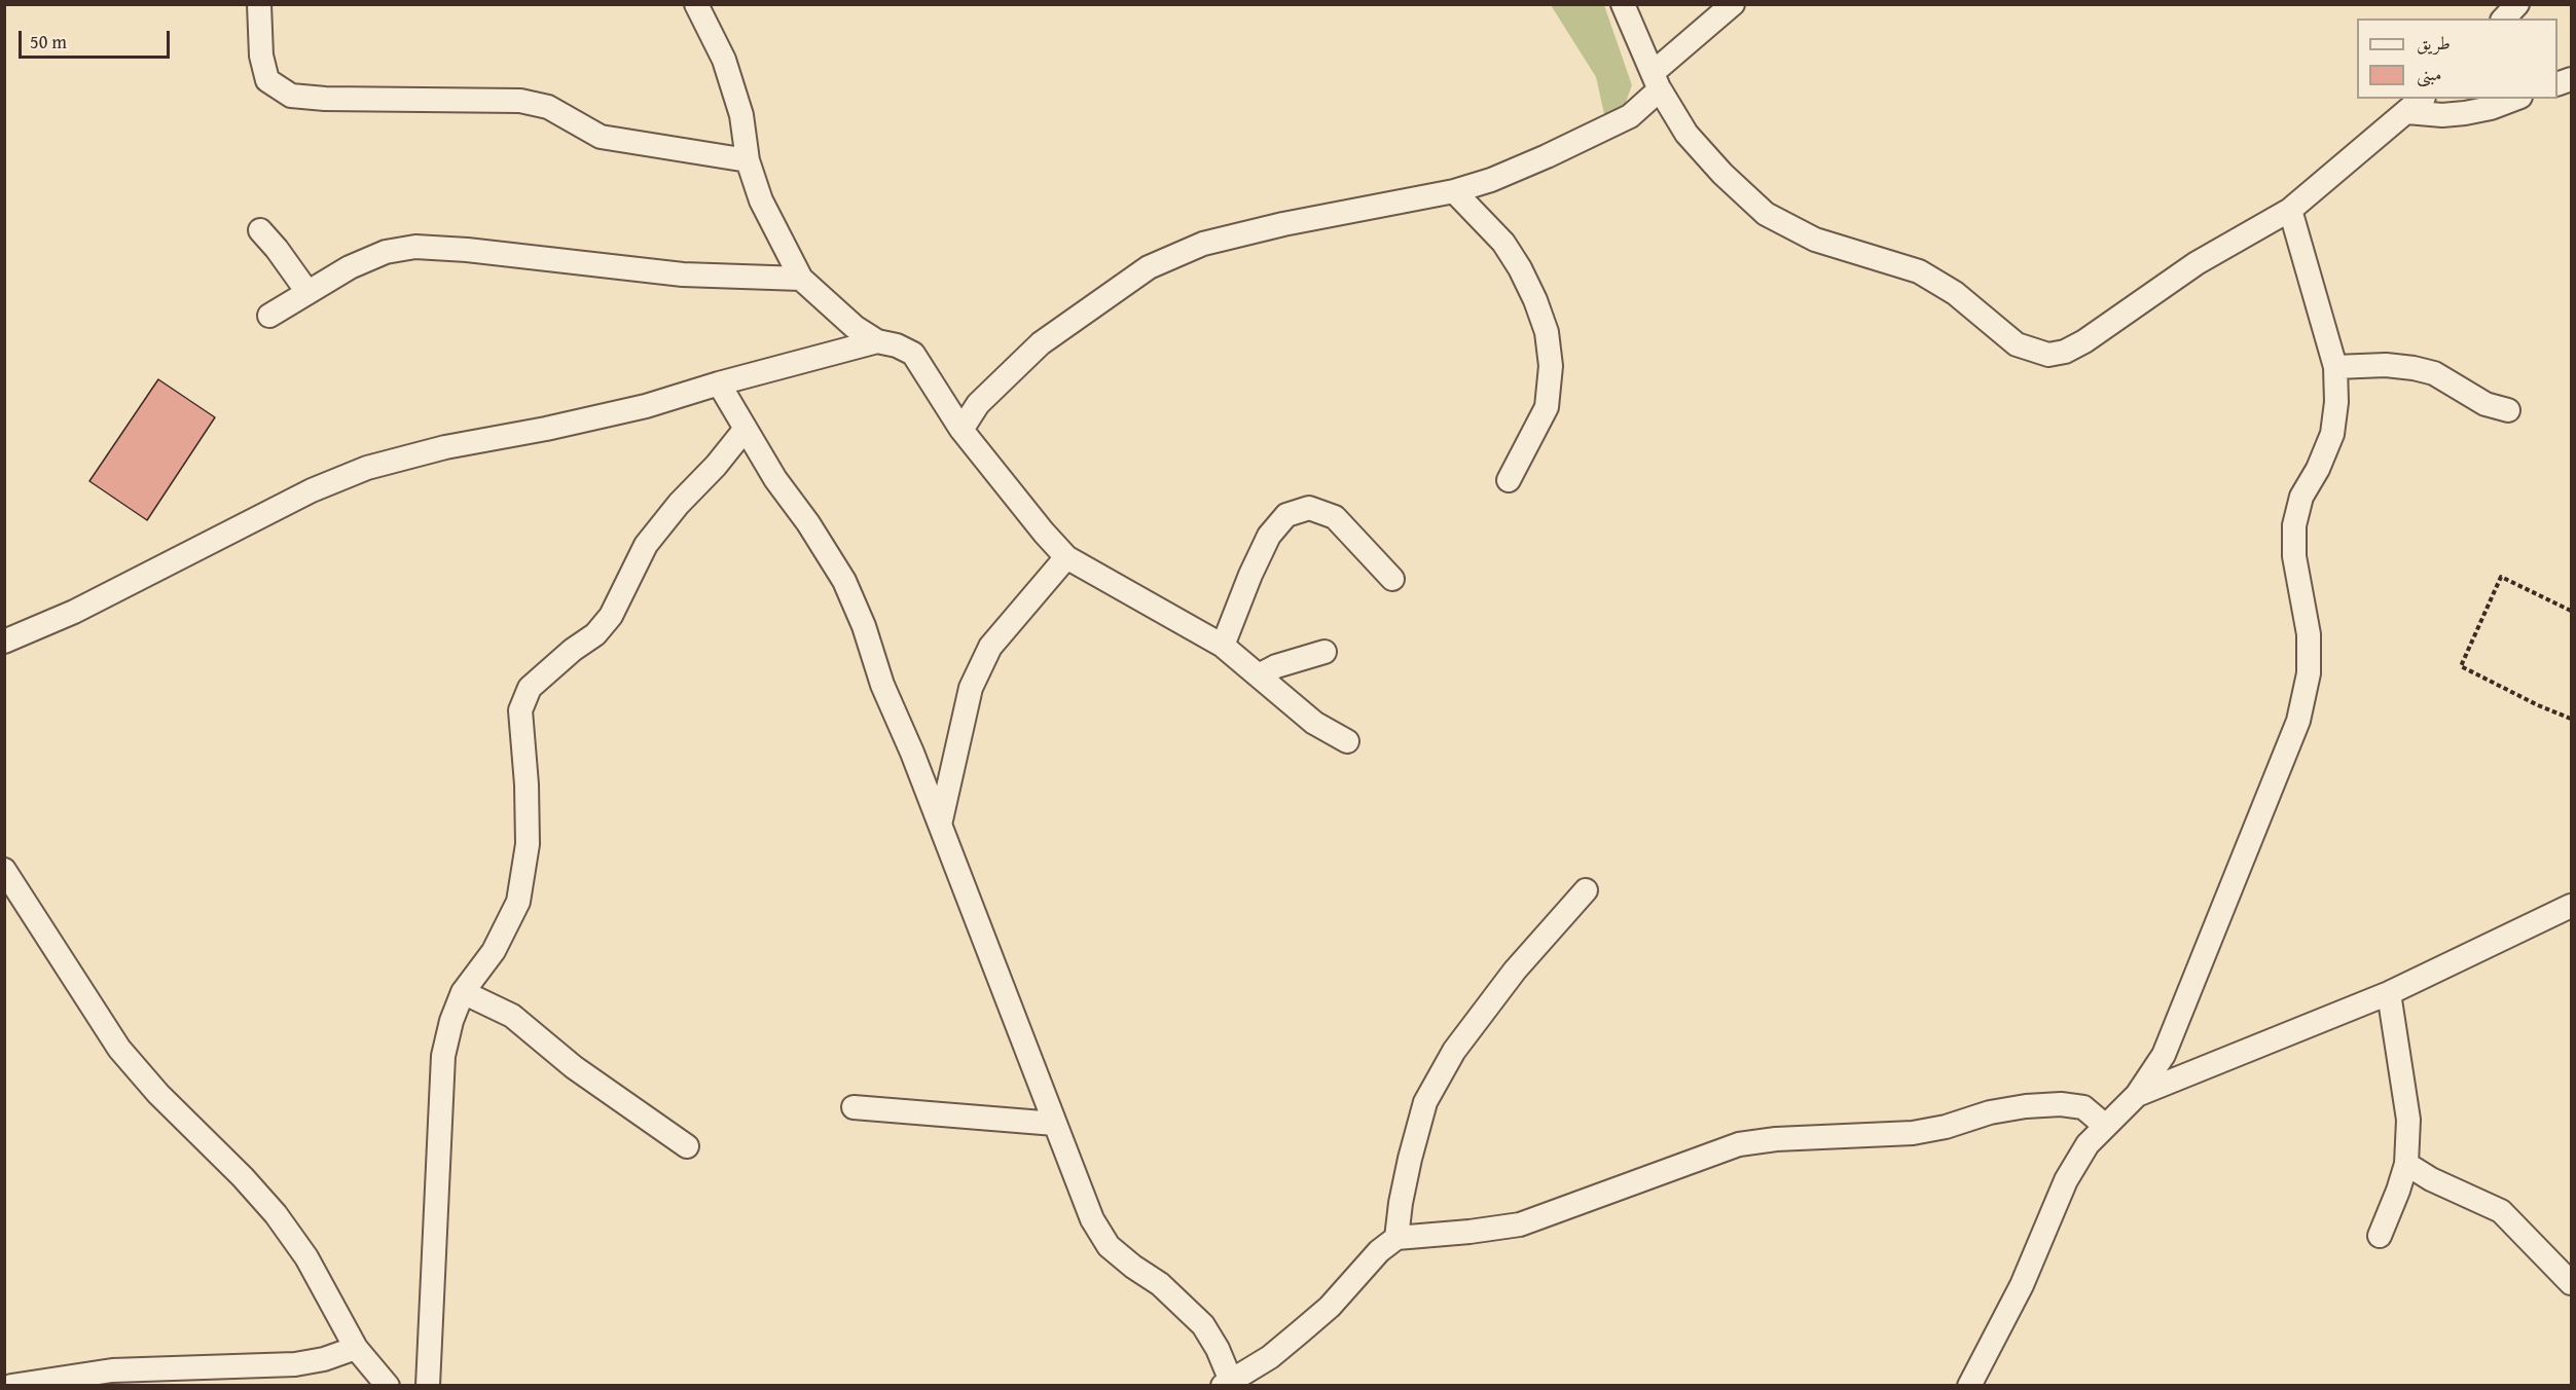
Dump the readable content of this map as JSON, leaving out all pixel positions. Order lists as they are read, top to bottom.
{
  "legend": ["طريق", "مبنى"],
  "scale_bar": "50 m"
}
